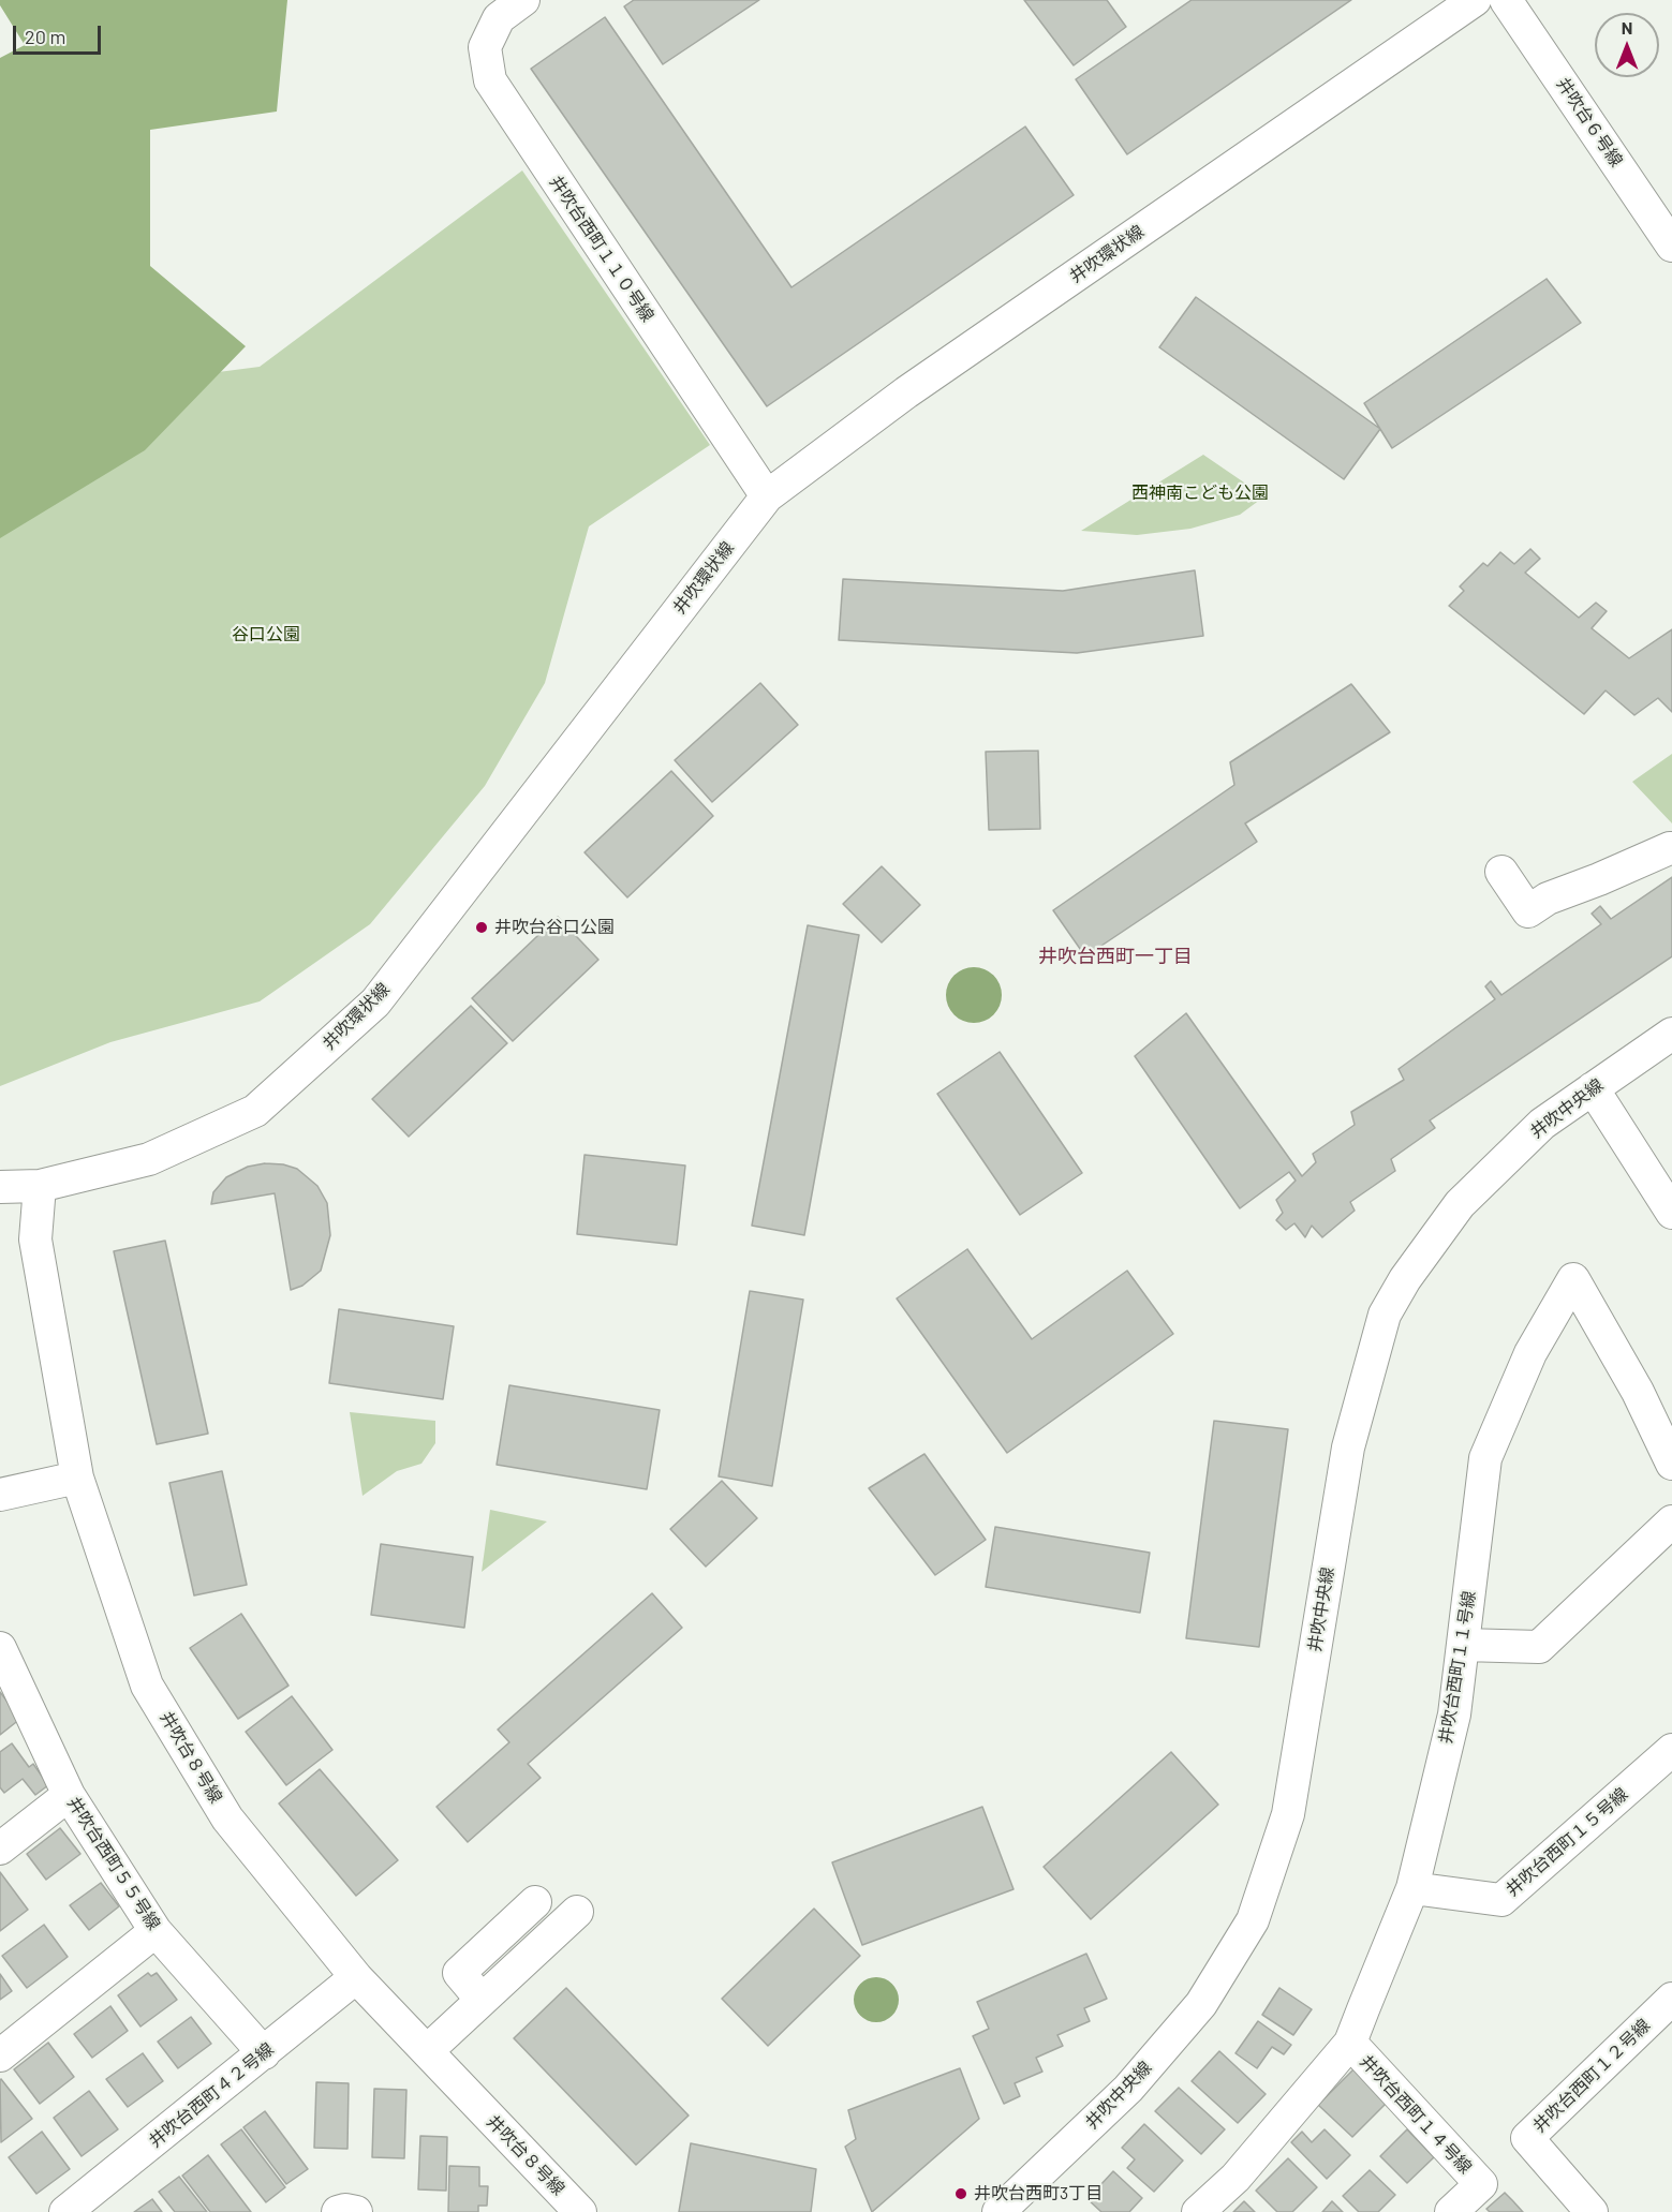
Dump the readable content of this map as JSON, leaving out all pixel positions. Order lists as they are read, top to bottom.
{
  "streets": {
    "street": [
      "井吹台６号線",
      "井吹台西町１１０号線",
      "井吹環状線",
      "井吹中央線",
      "井吹台西町１１号線",
      "井吹台８号線",
      "井吹台西町１５号線",
      "井吹台西町５５号線",
      "井吹台西町１２号線",
      "井吹台西町４２号線",
      "井吹台西町１４号線"
    ]
  },
  "crossings": [
    ["井吹台西町１１０号線", "井吹環状線"],
    ["井吹環状線", "井吹台８号線"],
    ["井吹台西町１１号線", "井吹台西町１５号線"],
    ["井吹台西町１１号線", "井吹台西町１４号線"],
    ["井吹台８号線", "井吹台西町４２号線"],
    ["井吹台西町５５号線", "井吹台西町４２号線"]
  ],
  "districts": ["井吹台西町一丁目"],
  "parks": ["西神南こども公園", "谷口公園"],
  "places": ["井吹台谷口公園", "井吹台西町3丁目"],
  "scale_bar": "20 m",
  "north": "top"
}
